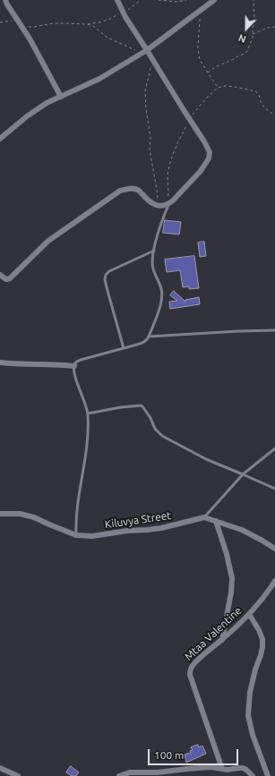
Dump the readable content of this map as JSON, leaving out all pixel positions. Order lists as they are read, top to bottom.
{
  "streets": {
    "street": ["Kiluvya Street", "Mtaa Valentine"]
  },
  "scale_bar": "100 m",
  "north": "bottom"
}
